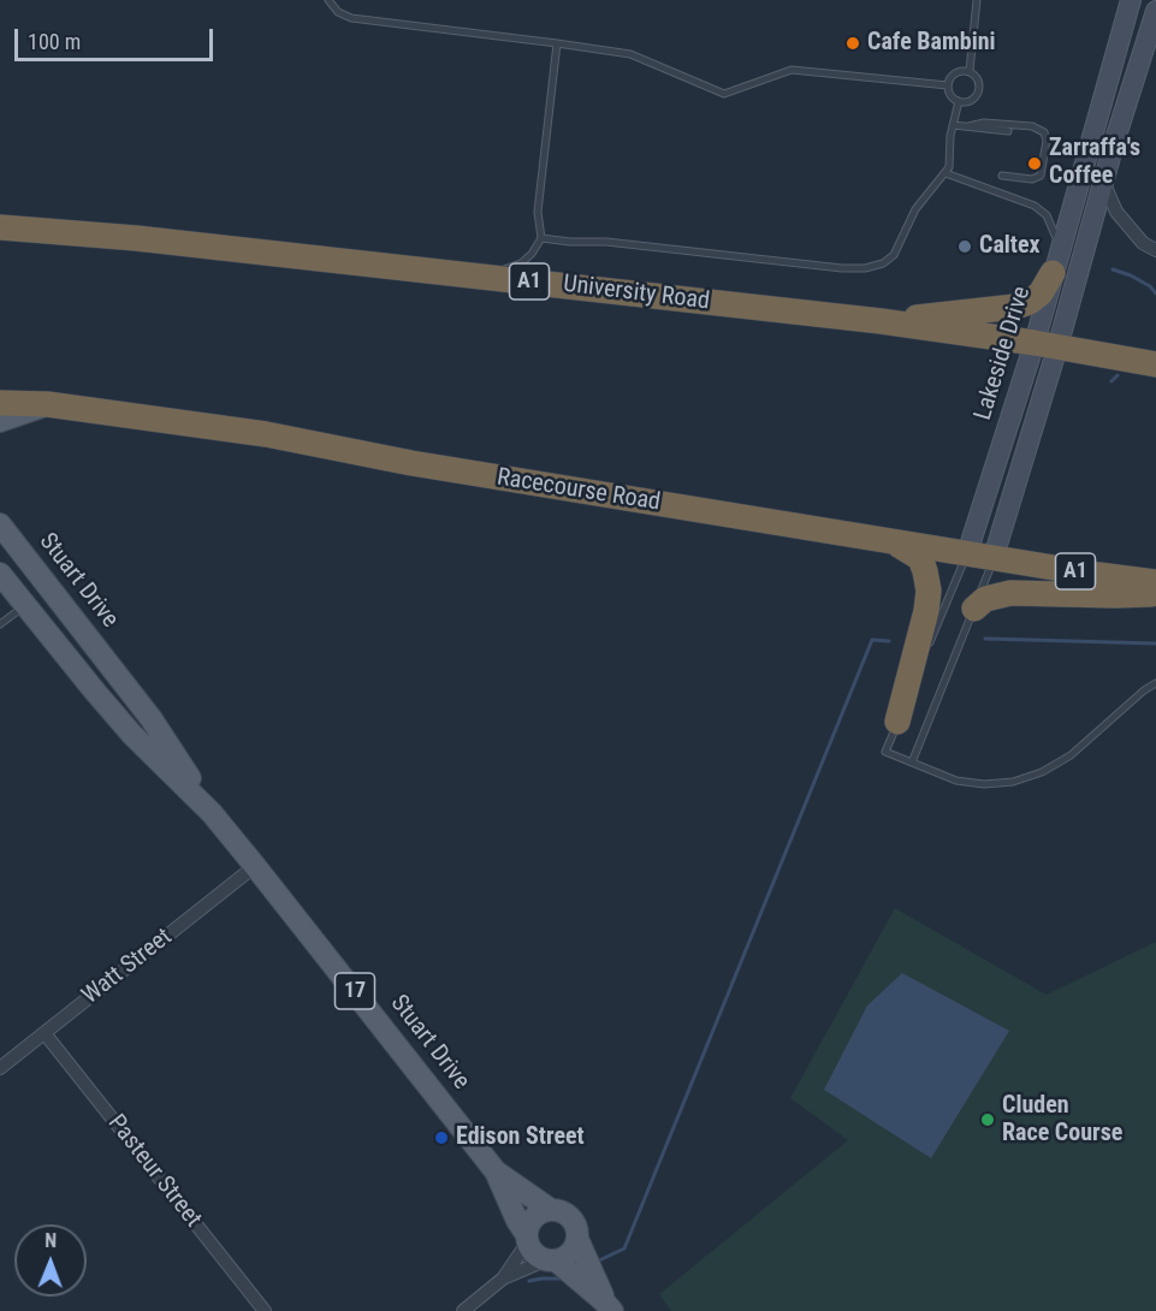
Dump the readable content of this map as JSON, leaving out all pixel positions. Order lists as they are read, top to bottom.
{
  "streets": {
    "highway": ["A1", "University Road", "Racecourse Road"],
    "main road": ["Stuart Drive", "17"],
    "street": ["Lakeside Drive", "Watt Street", "Pasteur Street"]
  },
  "crossings": [
    ["A1", "University Road"],
    ["A1", "Lakeside Drive"],
    ["University Road", "Lakeside Drive"],
    ["Lakeside Drive", "Racecourse Road"],
    ["Stuart Drive", "Watt Street"],
    ["Stuart Drive", "17"],
    ["Watt Street", "Pasteur Street"]
  ],
  "places": [
    "Cafe Bambini",
    "Zarraffa's Coffee",
    "Caltex",
    "Cluden Race Course",
    "Edison Street"
  ],
  "scale_bar": "100 m",
  "north": "top"
}
